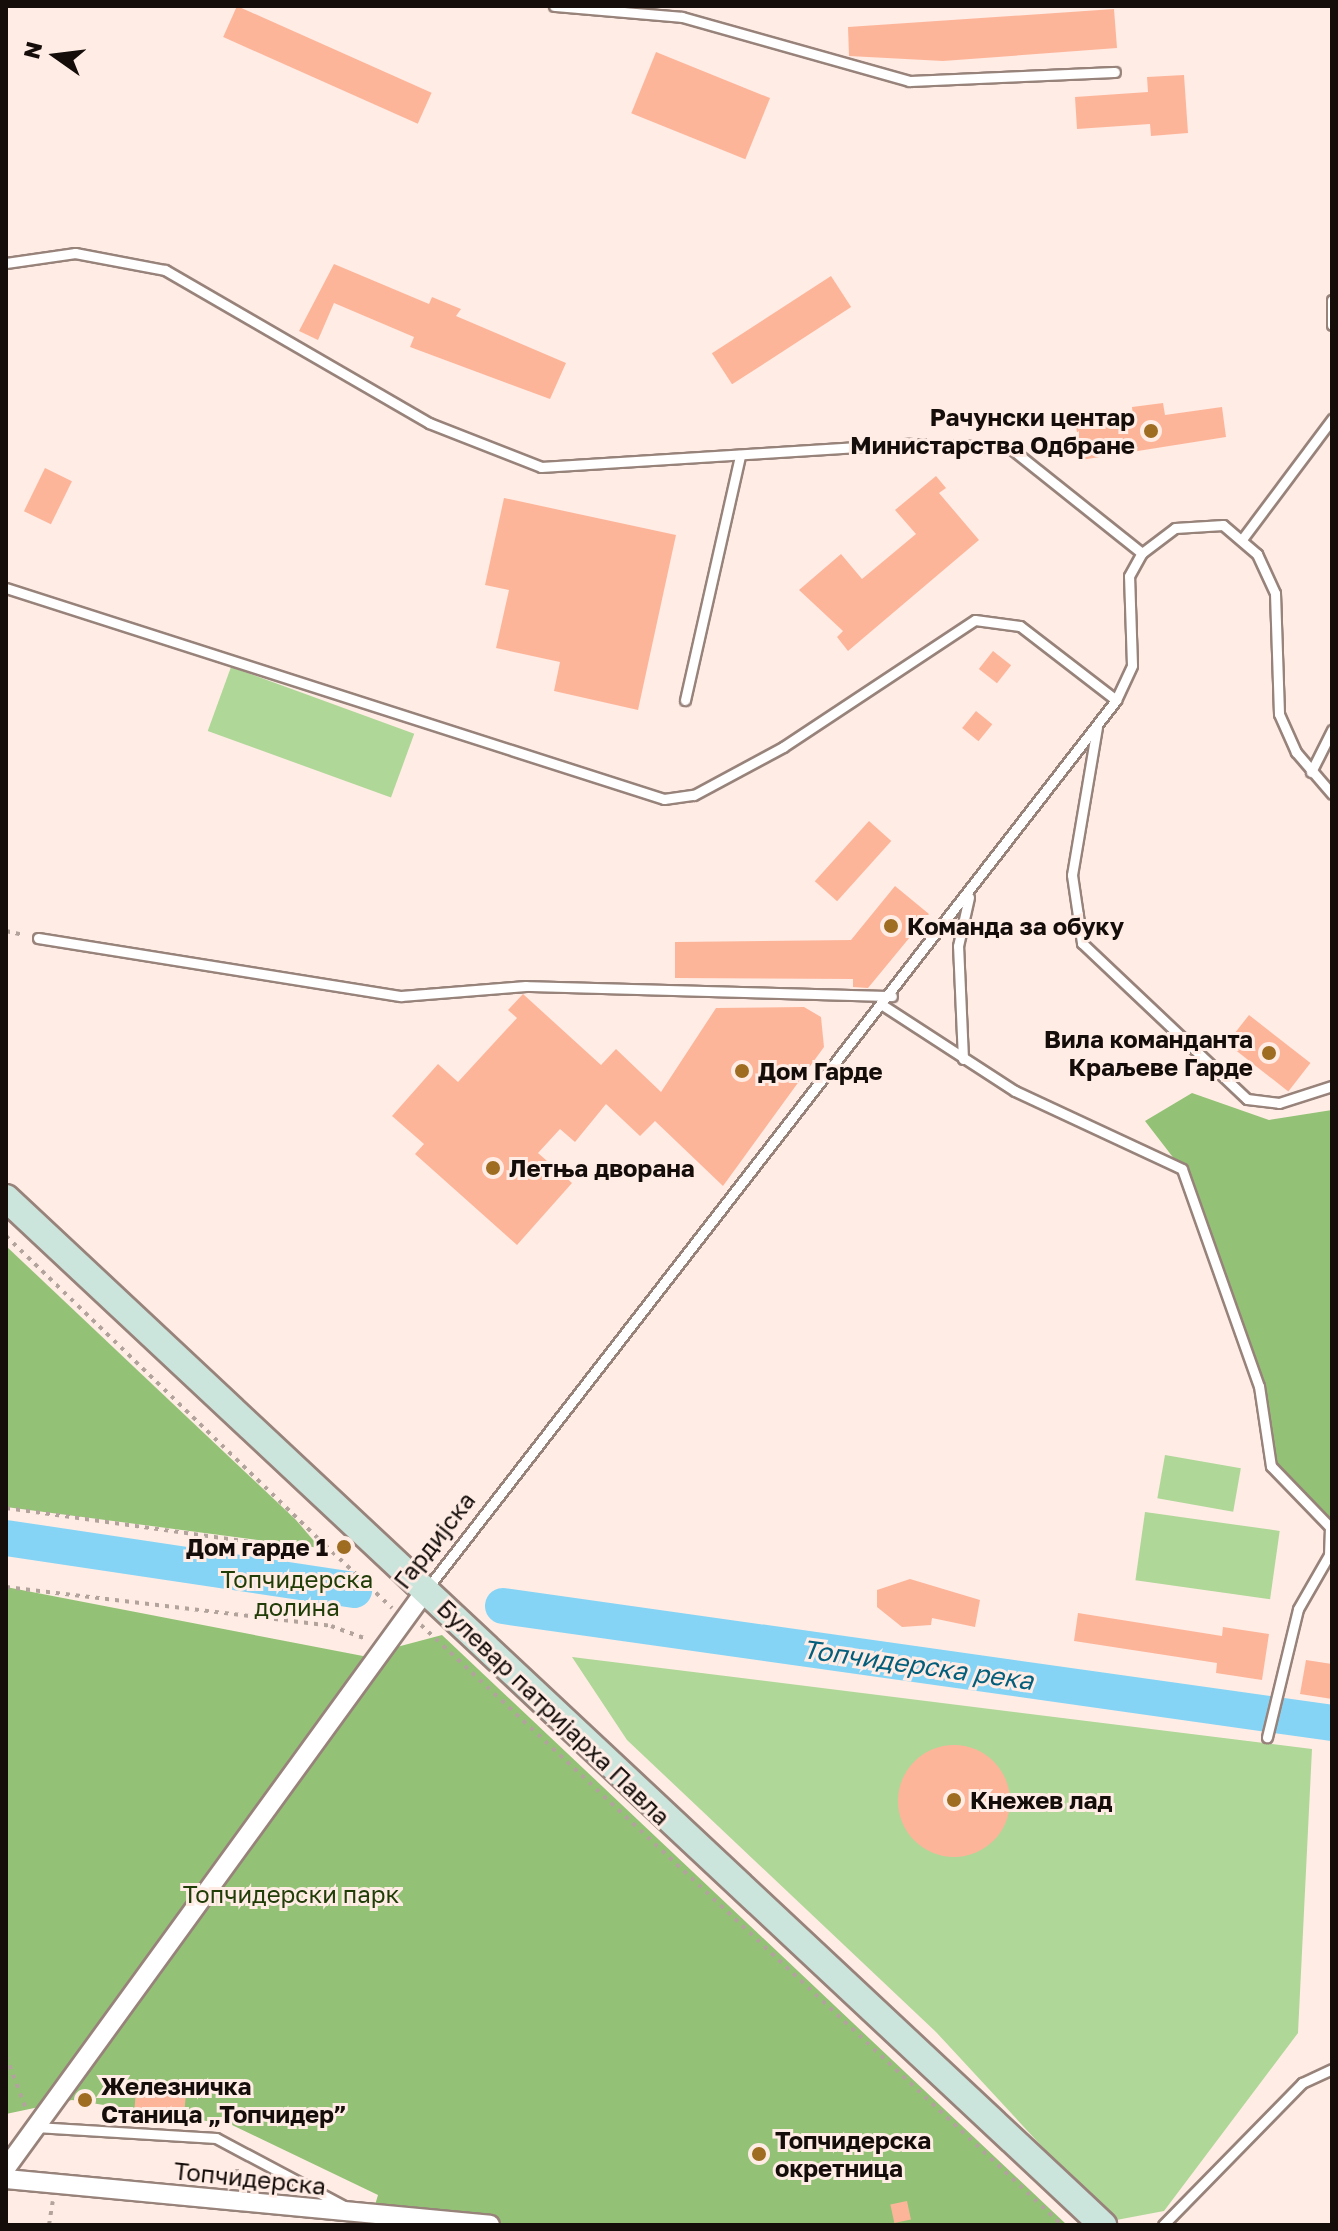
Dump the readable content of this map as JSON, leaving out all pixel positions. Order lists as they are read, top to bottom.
{
  "streets": {
    "main road": ["Булевар патријарха Павла"],
    "street": ["Гардијска", "Топчидерска"]
  },
  "crossings": [
    ["Гардијска", "Булевар патријарха Павла"]
  ],
  "water": ["Топчидерска река"],
  "parks": ["Топчидерска долина", "Топчидерски парк"],
  "places": [
    "Рачунски центар Министарства Одбране",
    "Команда за обуку",
    "Вила команданта Краљеве Гарде",
    "Дом Гарде",
    "Летња дворана",
    "Дом гарде 1",
    "Кнежев лад",
    "Железничка Станица „Топчидер”",
    "Топчидерска окретница"
  ],
  "north": "left"
}
